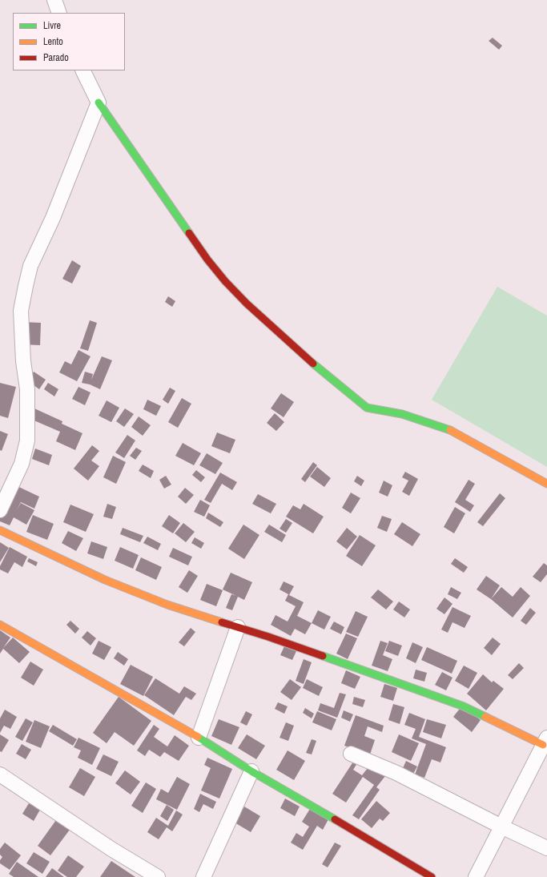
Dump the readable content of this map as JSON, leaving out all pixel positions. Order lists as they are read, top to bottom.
{
  "legend": ["Livre", "Lento", "Parado"]
}
